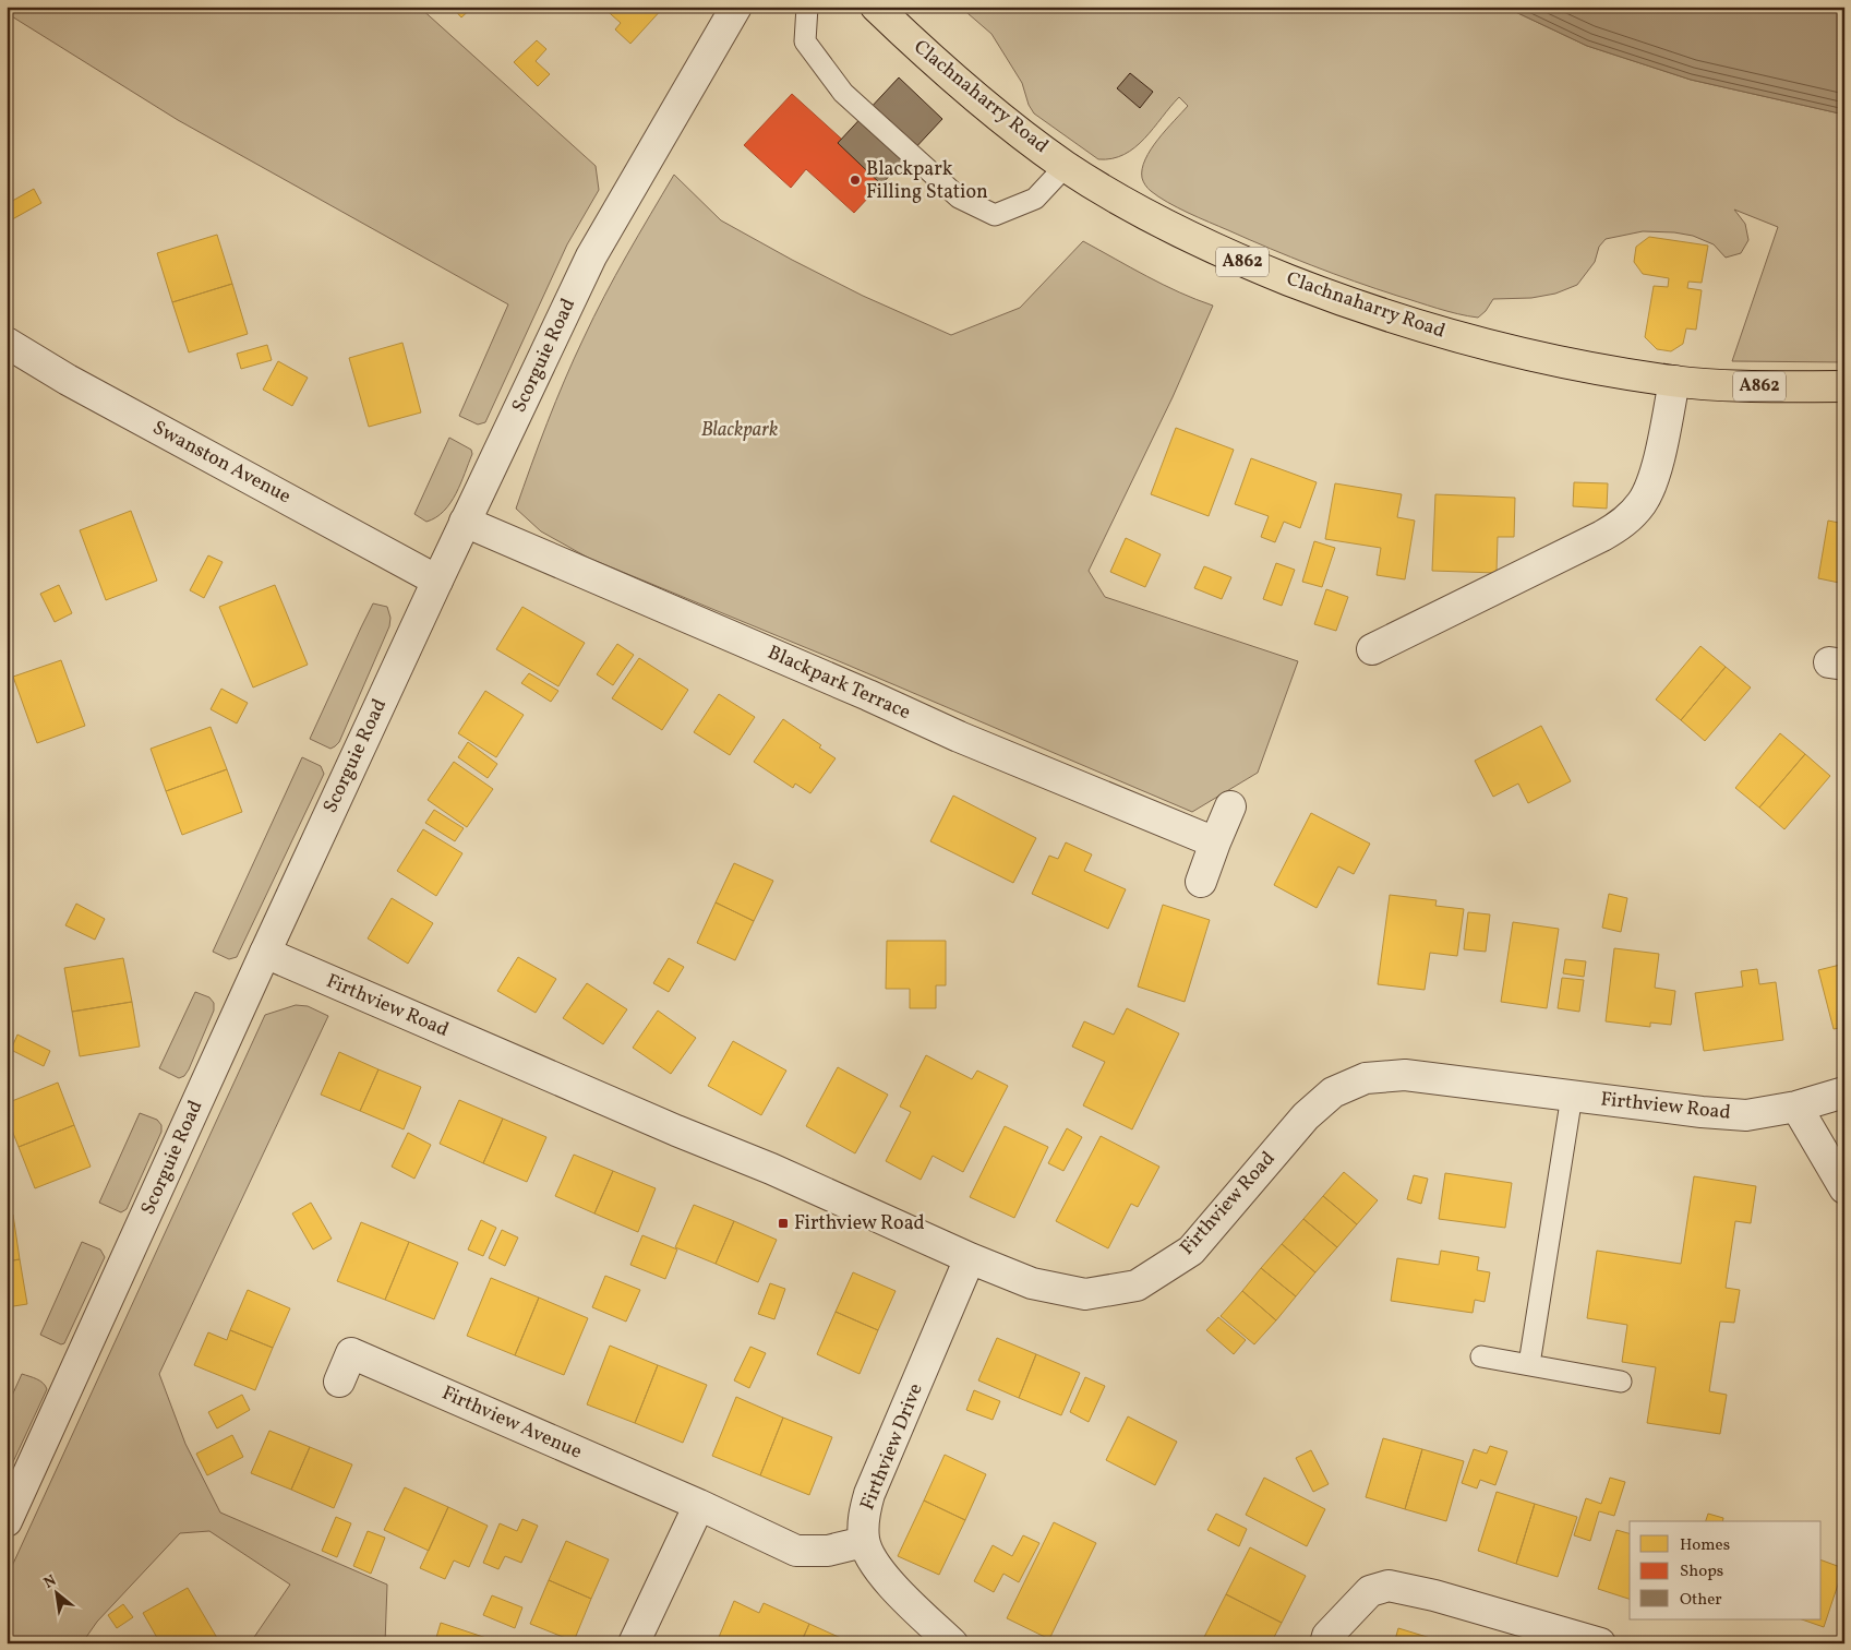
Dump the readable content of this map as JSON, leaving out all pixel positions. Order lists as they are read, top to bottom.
{
  "streets": {
    "main road": ["Clachnaharry Road", "A862"],
    "street": [
      "Scorguie Road",
      "Swanston Avenue",
      "Blackpark Terrace",
      "Firthview Road",
      "Firthview Avenue",
      "Firthview Drive"
    ]
  },
  "crossings": [
    ["Scorguie Road", "Swanston Avenue"],
    ["Scorguie Road", "Blackpark Terrace"],
    ["Scorguie Road", "Firthview Road"],
    ["Firthview Road", "Firthview Drive"],
    ["Firthview Avenue", "Firthview Drive"]
  ],
  "parks": ["Blackpark"],
  "places": {
    "other": ["Blackpark Filling Station"],
    "transit": ["Firthview Road"]
  },
  "legend": ["Homes", "Shops", "Other"],
  "north": "top left"
}
